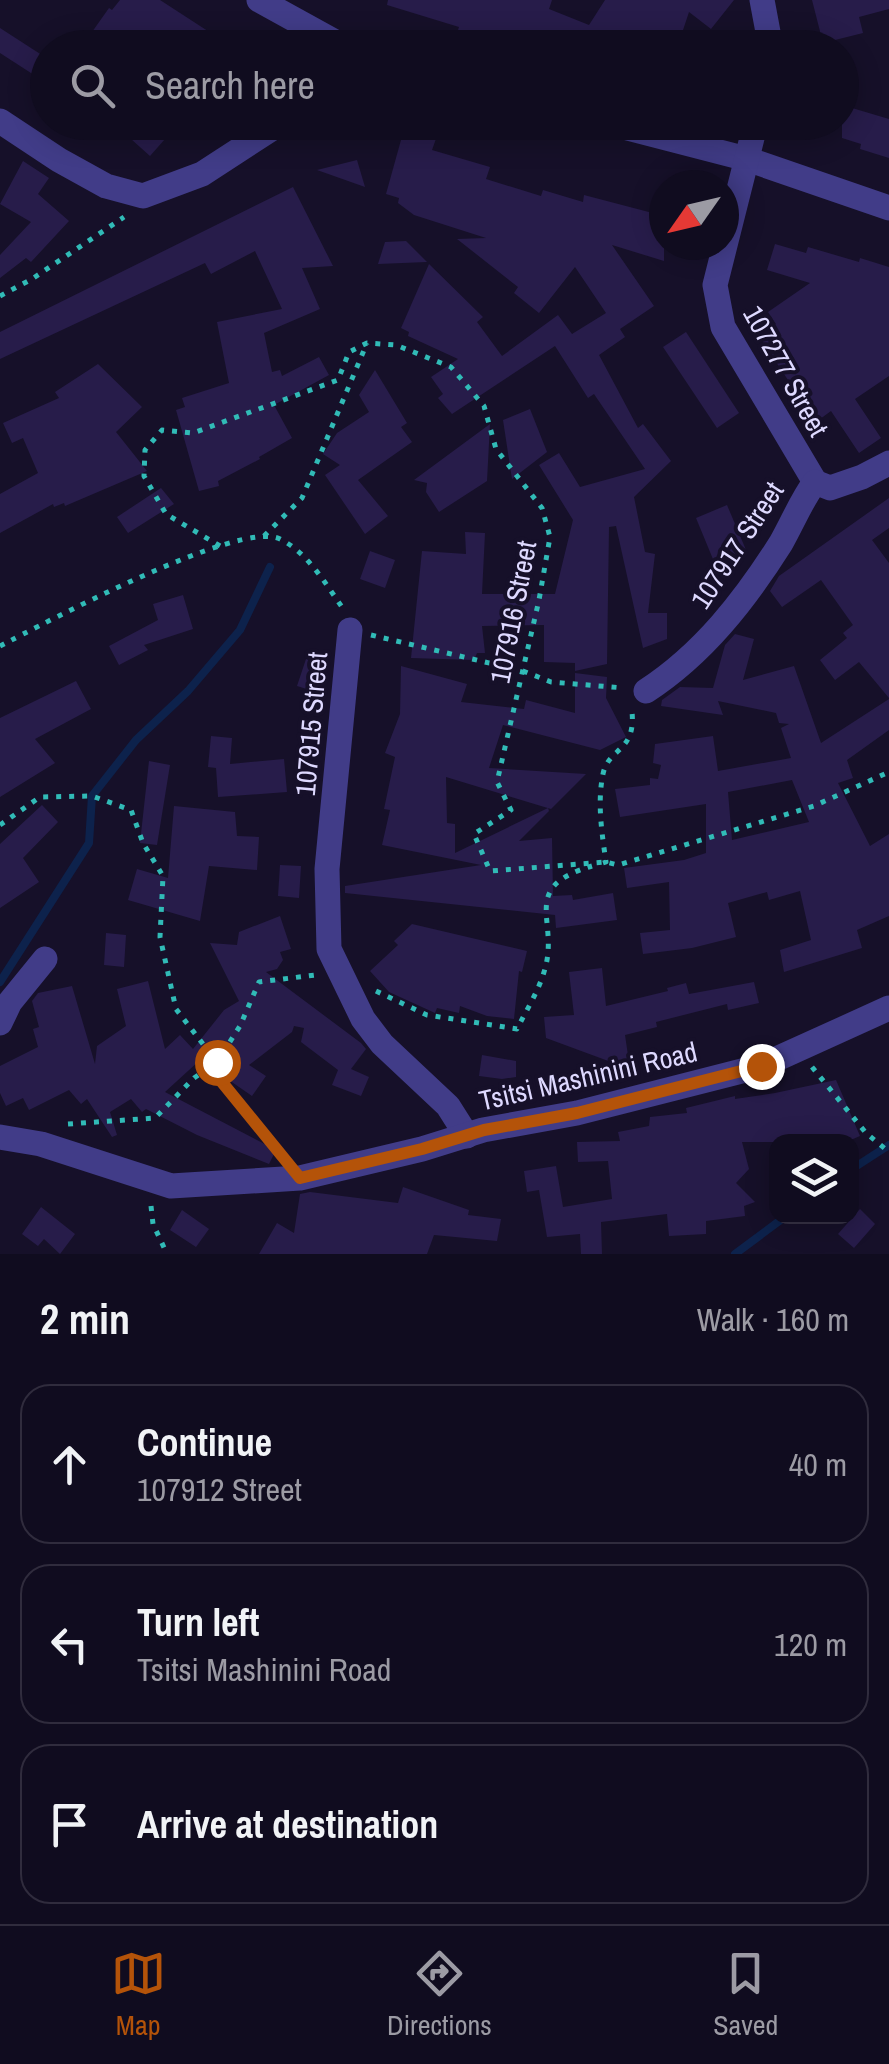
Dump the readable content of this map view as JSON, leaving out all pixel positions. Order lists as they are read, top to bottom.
{
  "streets": {
    "street": [
      "107277 Street",
      "107917 Street",
      "107915 Street",
      "Tsitsi Mashinini Road"
    ],
    "path": ["107916 Street"]
  },
  "crossings": [
    ["107277 Street", "107917 Street"],
    ["107915 Street", "Tsitsi Mashinini Road"]
  ],
  "north": "bottom left",
  "page": {
    "search": "Search here",
    "heading": ["2 min", "Walk · 160 m"],
    "list": [
      ["Continue", "107912 Street", "40 m"],
      ["Turn left", "Tsitsi Mashinini Road", "120 m"],
      "Arrive at destination"
    ],
    "nav": ["Map", "Directions", "Saved"]
  }
}
